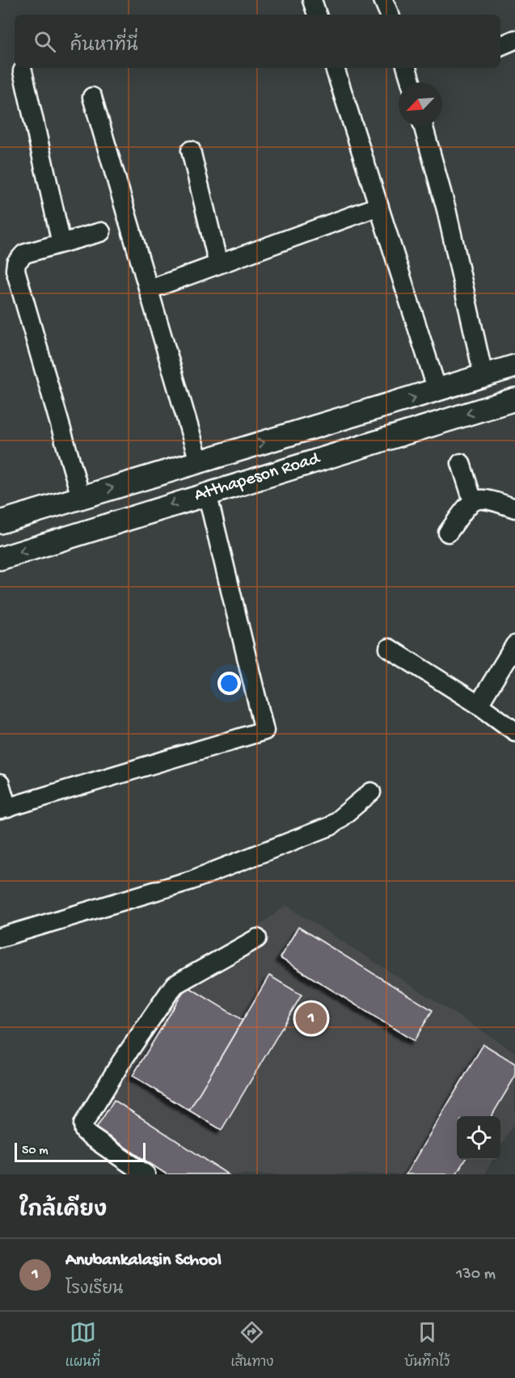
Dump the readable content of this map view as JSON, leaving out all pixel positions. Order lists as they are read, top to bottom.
{
  "streets": {
    "main road": ["Atthapeson Road"]
  },
  "scale_bar": "50 m",
  "north": "bottom left",
  "page": {
    "search": "ค้นหาที่นี่",
    "pins": "1",
    "scale": "50 m",
    "heading": "ใกล้เคียง",
    "list": [
      {
        "mark": "1",
        "name": "Anubankalasin School",
        "note": "โรงเรียน",
        "value": "130 m"
      }
    ],
    "nav": ["แผนที่", "เส้นทาง", "บันทึกไว้"]
  }
}
